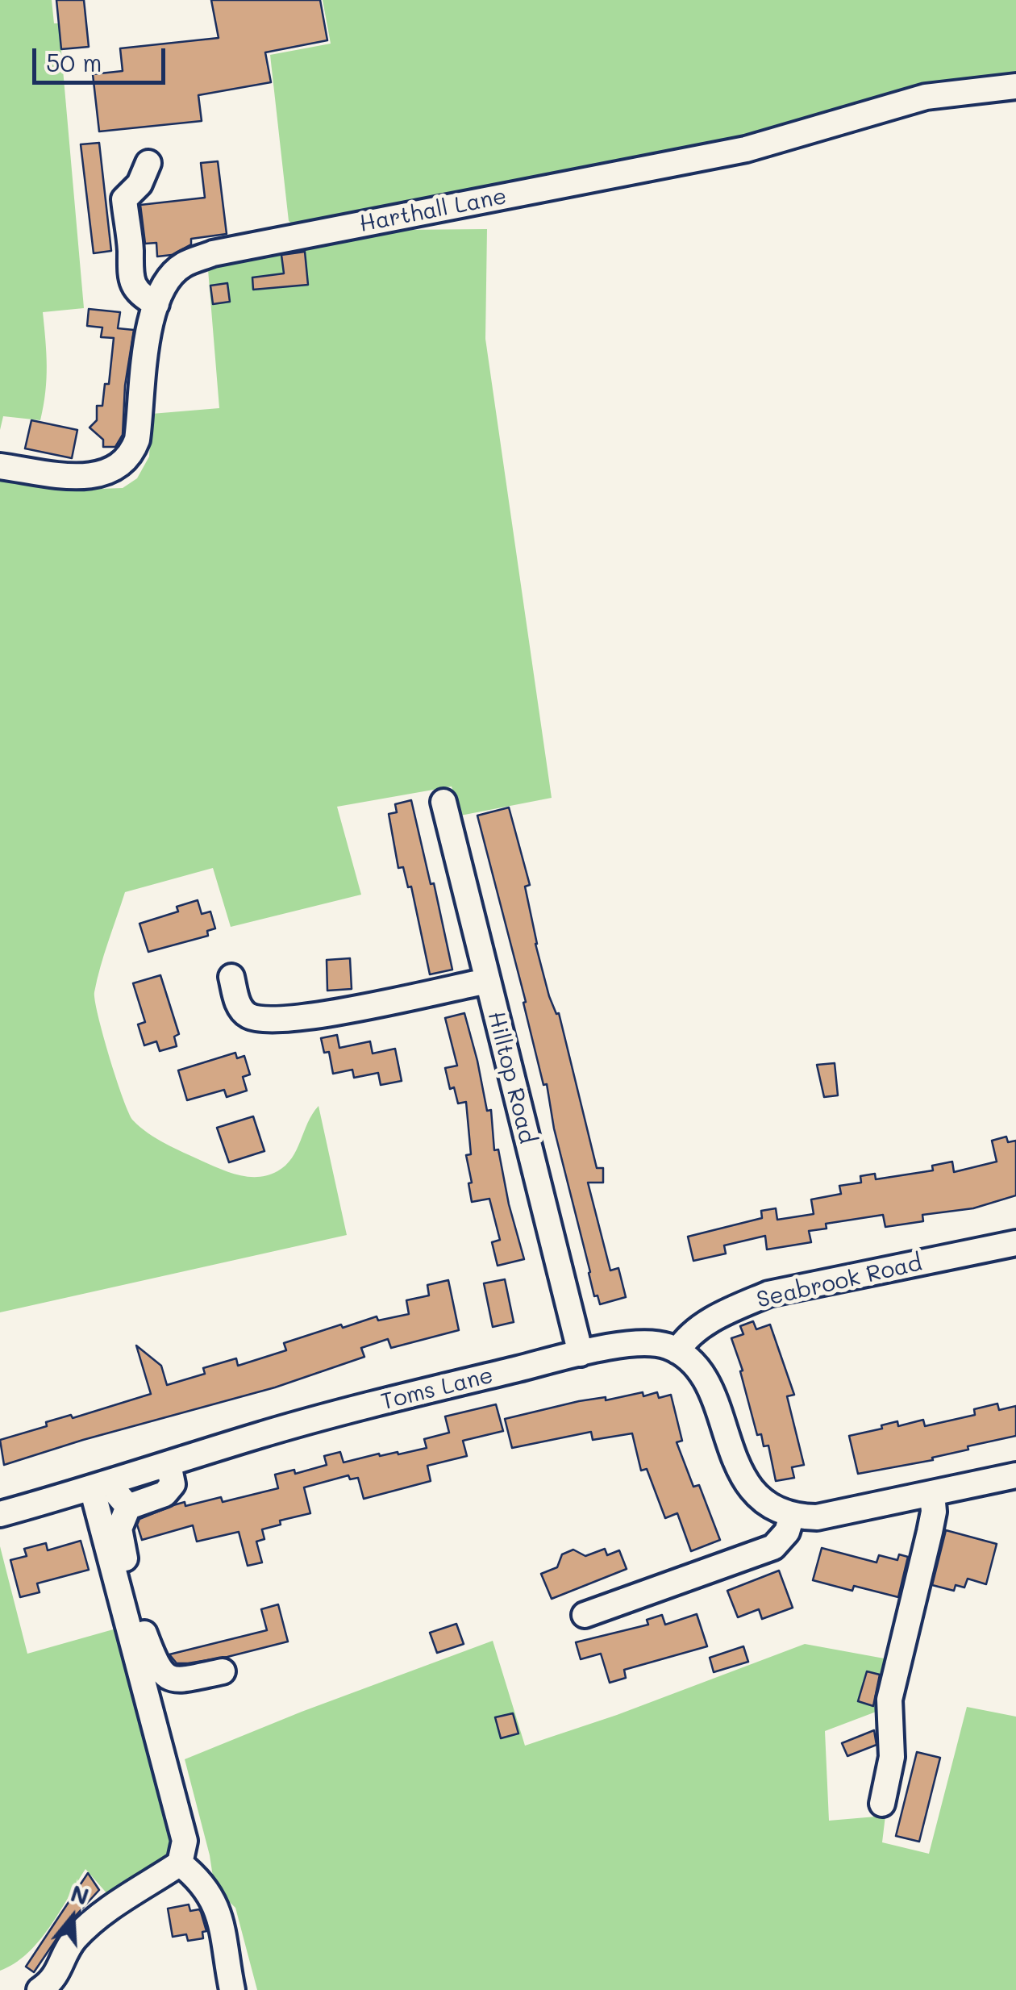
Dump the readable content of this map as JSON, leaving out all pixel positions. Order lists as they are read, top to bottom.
{
  "streets": {
    "street": [
      "Harthall Lane",
      "Hilltop Road",
      "Seabrook Road",
      "Toms Lane"
    ]
  },
  "crossings": [
    ["Hilltop Road", "Toms Lane"],
    ["Seabrook Road", "Toms Lane"]
  ],
  "scale_bar": "50 m",
  "north": "top"
}
